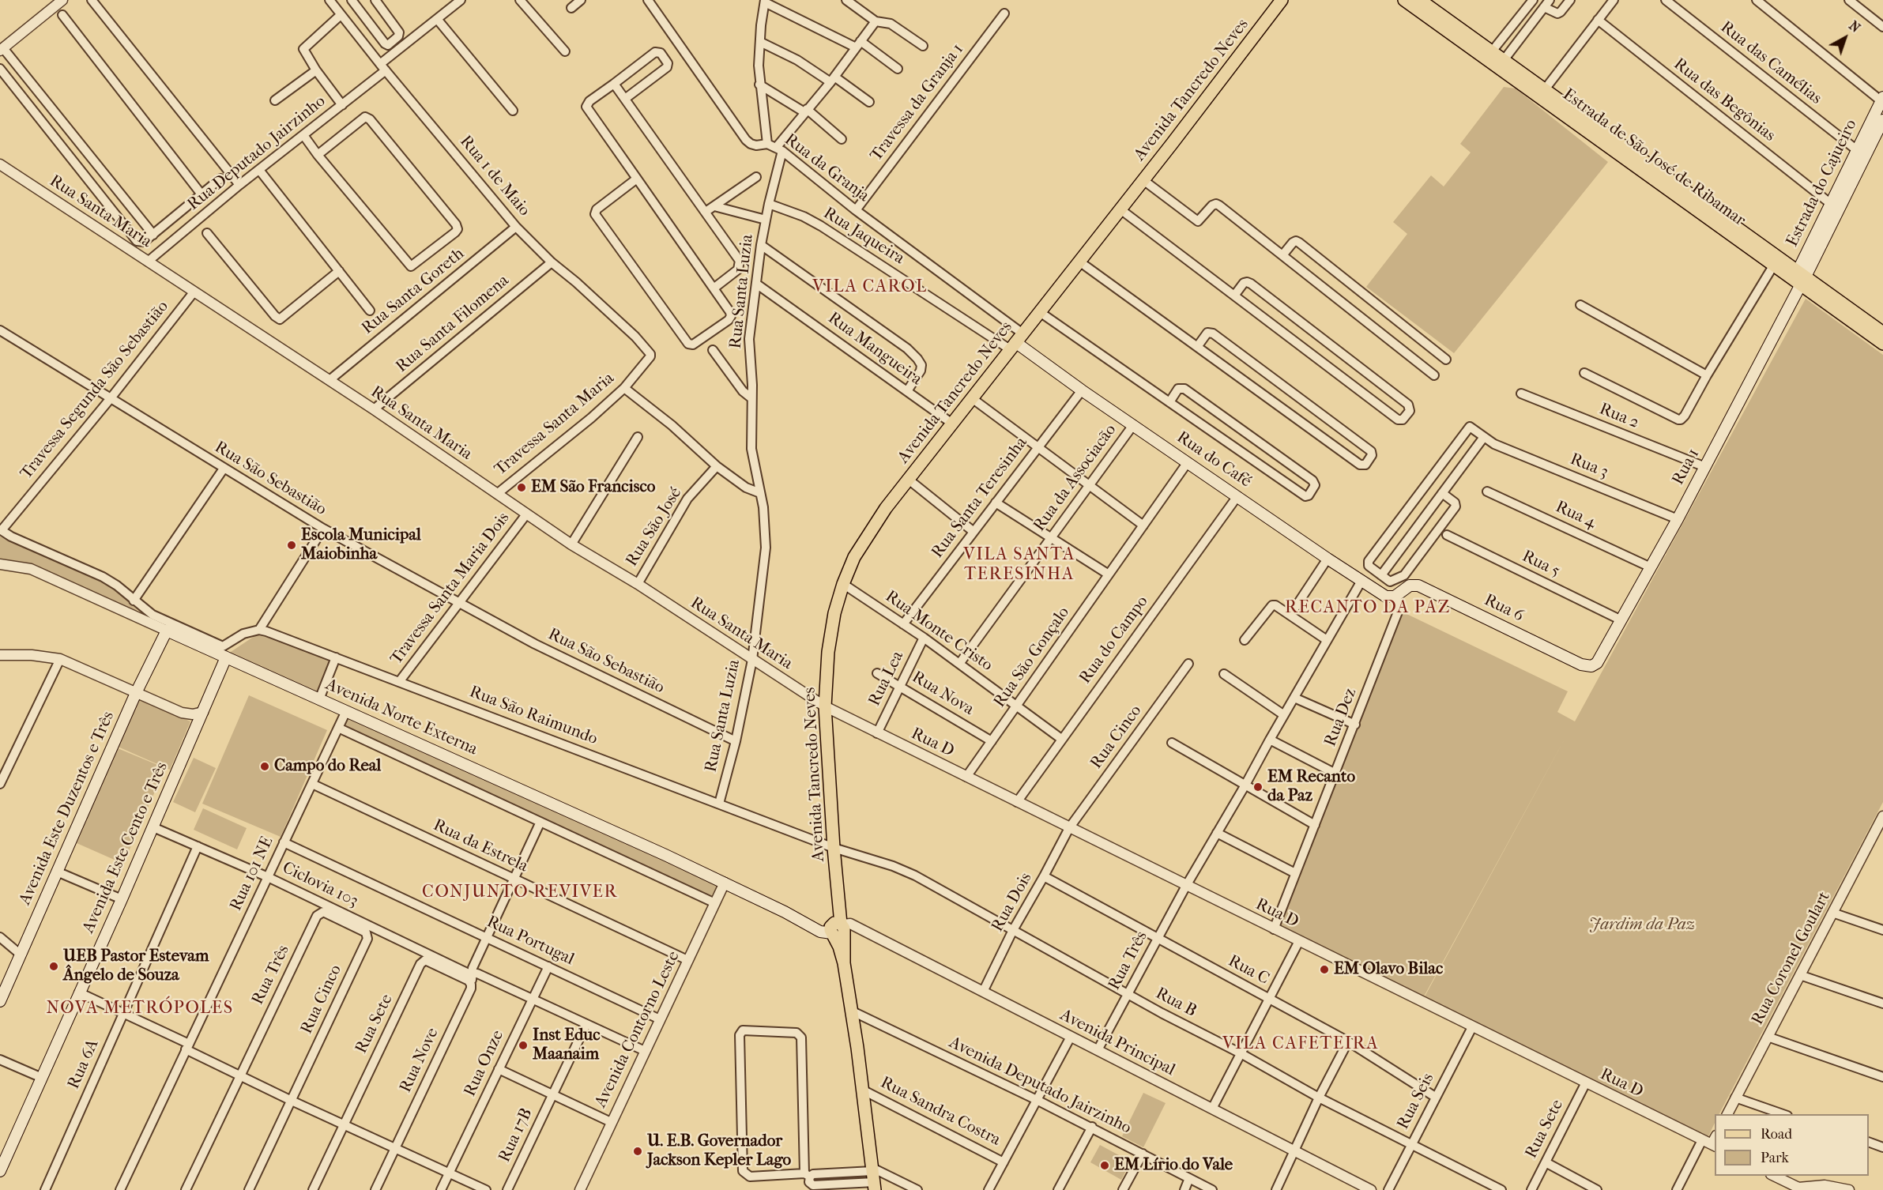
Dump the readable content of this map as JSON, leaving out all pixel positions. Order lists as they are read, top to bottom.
{
  "streets": {
    "main road": [
      "Avenida Tancredo Neves",
      "Estrada de São José de Ribamar",
      "Estrada do Cajueiro",
      "Rua do Café",
      "Rua 1",
      "Rua 6",
      "Avenida Norte Externa",
      "Avenida Este Duzentos e Três",
      "Avenida Este Cento e Três"
    ],
    "street": [
      "Rua das Camélias",
      "Rua das Begônias",
      "Travessa da Granja 1",
      "Rua Deputado Jairzinho",
      "Rua da Granja",
      "Rua 1 de Maio",
      "Rua Santa Maria",
      "Rua Jaqueira",
      "Rua Santa Goreth",
      "Rua Santa Luzia",
      "Rua Santa Filomena",
      "Rua Mangueira",
      "Travessa Segunda São Sebastião",
      "Rua 2",
      "Travessa Santa Maria",
      "Rua 3",
      "Rua da Associacão",
      "Rua São Sebastião",
      "Rua Santa Teresinha",
      "Rua 4",
      "Rua São José",
      "Rua 5",
      "Travessa Santa Maria Dois",
      "Rua Monte Cristo",
      "Rua do Campo",
      "Rua São Gonçalo",
      "Rua Lea",
      "Rua Nova",
      "Rua São Raimundo",
      "Rua Dez",
      "Rua Cinco",
      "Rua D",
      "Rua da Estrela",
      "Rua 101 NE",
      "Ciclovia 103",
      "Rua Dois",
      "Rua Portugal",
      "Rua Coronel Goulart",
      "Rua Três",
      "Rua C",
      "Rua B",
      "Rua Sete",
      "Avenida Contorno Leste",
      "Avenida Principal",
      "Rua Nove",
      "Rua Onze",
      "Rua 6A",
      "Avenida Deputado Jairzinho",
      "Rua Seis",
      "Rua Sandra Costra",
      "Rua 17B"
    ]
  },
  "crossings": [
    ["Rua das Camélias", "Estrada do Cajueiro"],
    ["Avenida Tancredo Neves", "Rua da Granja"],
    ["Avenida Tancredo Neves", "Rua Santa Maria"],
    ["Avenida Tancredo Neves", "Rua Jaqueira"],
    ["Avenida Tancredo Neves", "Rua Mangueira"],
    ["Avenida Tancredo Neves", "Rua do Café"],
    ["Avenida Tancredo Neves", "Rua Monte Cristo"],
    ["Avenida Tancredo Neves", "Rua São Raimundo"],
    ["Avenida Tancredo Neves", "Avenida Norte Externa"],
    ["Avenida Tancredo Neves", "Rua D"],
    ["Avenida Tancredo Neves", "Rua B"],
    ["Avenida Tancredo Neves", "Avenida Principal"],
    ["Avenida Tancredo Neves", "Avenida Deputado Jairzinho"],
    ["Avenida Tancredo Neves", "Rua Sandra Costra"],
    ["Rua das Begônias", "Estrada do Cajueiro"],
    ["Travessa da Granja 1", "Rua da Granja"],
    ["Rua Deputado Jairzinho", "Rua 1 de Maio"],
    ["Rua Deputado Jairzinho", "Rua Santa Maria"],
    ["Estrada de São José de Ribamar", "Estrada do Cajueiro"],
    ["Estrada de São José de Ribamar", "Rua 1"],
    ["Rua da Granja", "Rua Jaqueira"],
    ["Rua da Granja", "Rua Santa Luzia"],
    ["Rua da Granja", "Rua do Café"],
    ["Rua 1 de Maio", "Rua Santa Goreth"],
    ["Rua 1 de Maio", "Rua Santa Filomena"],
    ["Rua 1 de Maio", "Travessa Santa Maria"],
    ["Estrada do Cajueiro", "Rua 1"],
    ["Rua Santa Maria", "Rua Santa Goreth"],
    ["Rua Santa Maria", "Rua Santa Luzia"],
    ["Rua Santa Maria", "Rua Santa Filomena"],
    ["Rua Santa Maria", "Travessa Segunda São Sebastião"],
    ["Rua Santa Maria", "Travessa Santa Maria"],
    ["Rua Santa Maria", "Rua São José"],
    ["Rua Santa Maria", "Travessa Santa Maria Dois"],
    ["Rua Santa Maria", "Rua D"],
    ["Rua Jaqueira", "Rua Santa Luzia"],
    ["Rua Jaqueira", "Rua do Café"],
    ["Rua Santa Luzia", "Rua Mangueira"],
    ["Rua Santa Luzia", "Rua São Sebastião"],
    ["Rua Santa Luzia", "Rua São Raimundo"],
    ["Travessa Segunda São Sebastião", "Rua São Sebastião"],
    ["Rua 2", "Rua 1"],
    ["Rua do Café", "Rua da Associacão"],
    ["Rua do Café", "Rua Santa Teresinha"],
    ["Rua do Café", "Rua 6"],
    ["Rua do Café", "Rua do Campo"],
    ["Rua do Café", "Rua São Gonçalo"],
    ["Rua do Café", "Rua Dez"],
    ["Rua 3", "Rua 1"],
    ["Rua 1", "Rua 4"],
    ["Rua 1", "Rua 5"],
    ["Rua 1", "Rua 6"],
    ["Rua da Associacão", "Rua Monte Cristo"],
    ["Rua São Sebastião", "Travessa Santa Maria Dois"],
    ["Rua Santa Teresinha", "Rua Monte Cristo"],
    ["Travessa Santa Maria Dois", "Rua São Raimundo"],
    ["Rua 6", "Rua Dez"],
    ["Rua Monte Cristo", "Rua do Campo"],
    ["Rua Monte Cristo", "Rua São Gonçalo"],
    ["Rua Monte Cristo", "Rua Lea"],
    ["Rua do Campo", "Rua D"],
    ["Rua São Gonçalo", "Rua Nova"],
    ["Rua São Gonçalo", "Rua D"],
    ["Rua Lea", "Rua Nova"],
    ["Rua Lea", "Rua D"],
    ["Rua São Raimundo", "Rua B"],
    ["Avenida Norte Externa", "Avenida Este Duzentos e Três"],
    ["Avenida Norte Externa", "Avenida Este Cento e Três"],
    ["Avenida Norte Externa", "Rua 101 NE"],
    ["Avenida Norte Externa", "Avenida Contorno Leste"],
    ["Avenida Norte Externa", "Avenida Principal"],
    ["Rua Dez", "Rua D"],
    ["Rua Cinco", "Rua D"],
    ["Rua Cinco", "Ciclovia 103"],
    ["Rua Cinco", "Rua Dois"],
    ["Rua Cinco", "Rua Três"],
    ["Rua D", "Rua Dois"],
    ["Rua D", "Rua Três"],
    ["Rua D", "Rua Sete"],
    ["Rua D", "Rua Seis"],
    ["Rua da Estrela", "Rua 101 NE"],
    ["Rua da Estrela", "Avenida Contorno Leste"],
    ["Rua da Estrela", "Rua Nove"],
    ["Avenida Este Cento e Três", "Ciclovia 103"],
    ["Rua 101 NE", "Ciclovia 103"],
    ["Rua 101 NE", "Rua Portugal"],
    ["Ciclovia 103", "Rua Três"],
    ["Ciclovia 103", "Avenida Contorno Leste"],
    ["Ciclovia 103", "Rua Nove"],
    ["Ciclovia 103", "Rua Onze"],
    ["Ciclovia 103", "Rua 6A"],
    ["Ciclovia 103", "Rua 17B"],
    ["Rua Dois", "Rua C"],
    ["Rua Dois", "Rua B"],
    ["Rua Dois", "Avenida Principal"],
    ["Rua Portugal", "Avenida Contorno Leste"],
    ["Rua Portugal", "Rua Nove"],
    ["Rua Portugal", "Rua Onze"],
    ["Rua Três", "Rua C"],
    ["Rua Três", "Rua B"],
    ["Rua Três", "Avenida Principal"],
    ["Rua C", "Rua Seis"],
    ["Rua B", "Rua Seis"],
    ["Rua Sete", "Rua Nove"]
  ],
  "districts": [
    "VILA CAROL",
    "VILA SANTA TERESINHA",
    "RECANTO DA PAZ",
    "CONJUNTO REVIVER",
    "NOVA METRÓPOLES",
    "VILA CAFETEIRA"
  ],
  "parks": ["Jardim da Paz"],
  "places": [
    "EM São Francisco",
    "Escola Municipal Maiobinha",
    "Campo do Real",
    "EM Recanto da Paz",
    "UEB Pastor Estevam Ângelo de Souza",
    "EM Olavo Bilac",
    "Inst Educ Maanaim",
    "U. E.B. Governador Jackson Kepler Lago",
    "EM Lírio do Vale"
  ],
  "legend": ["Road", "Park"],
  "north": "top right"
}
